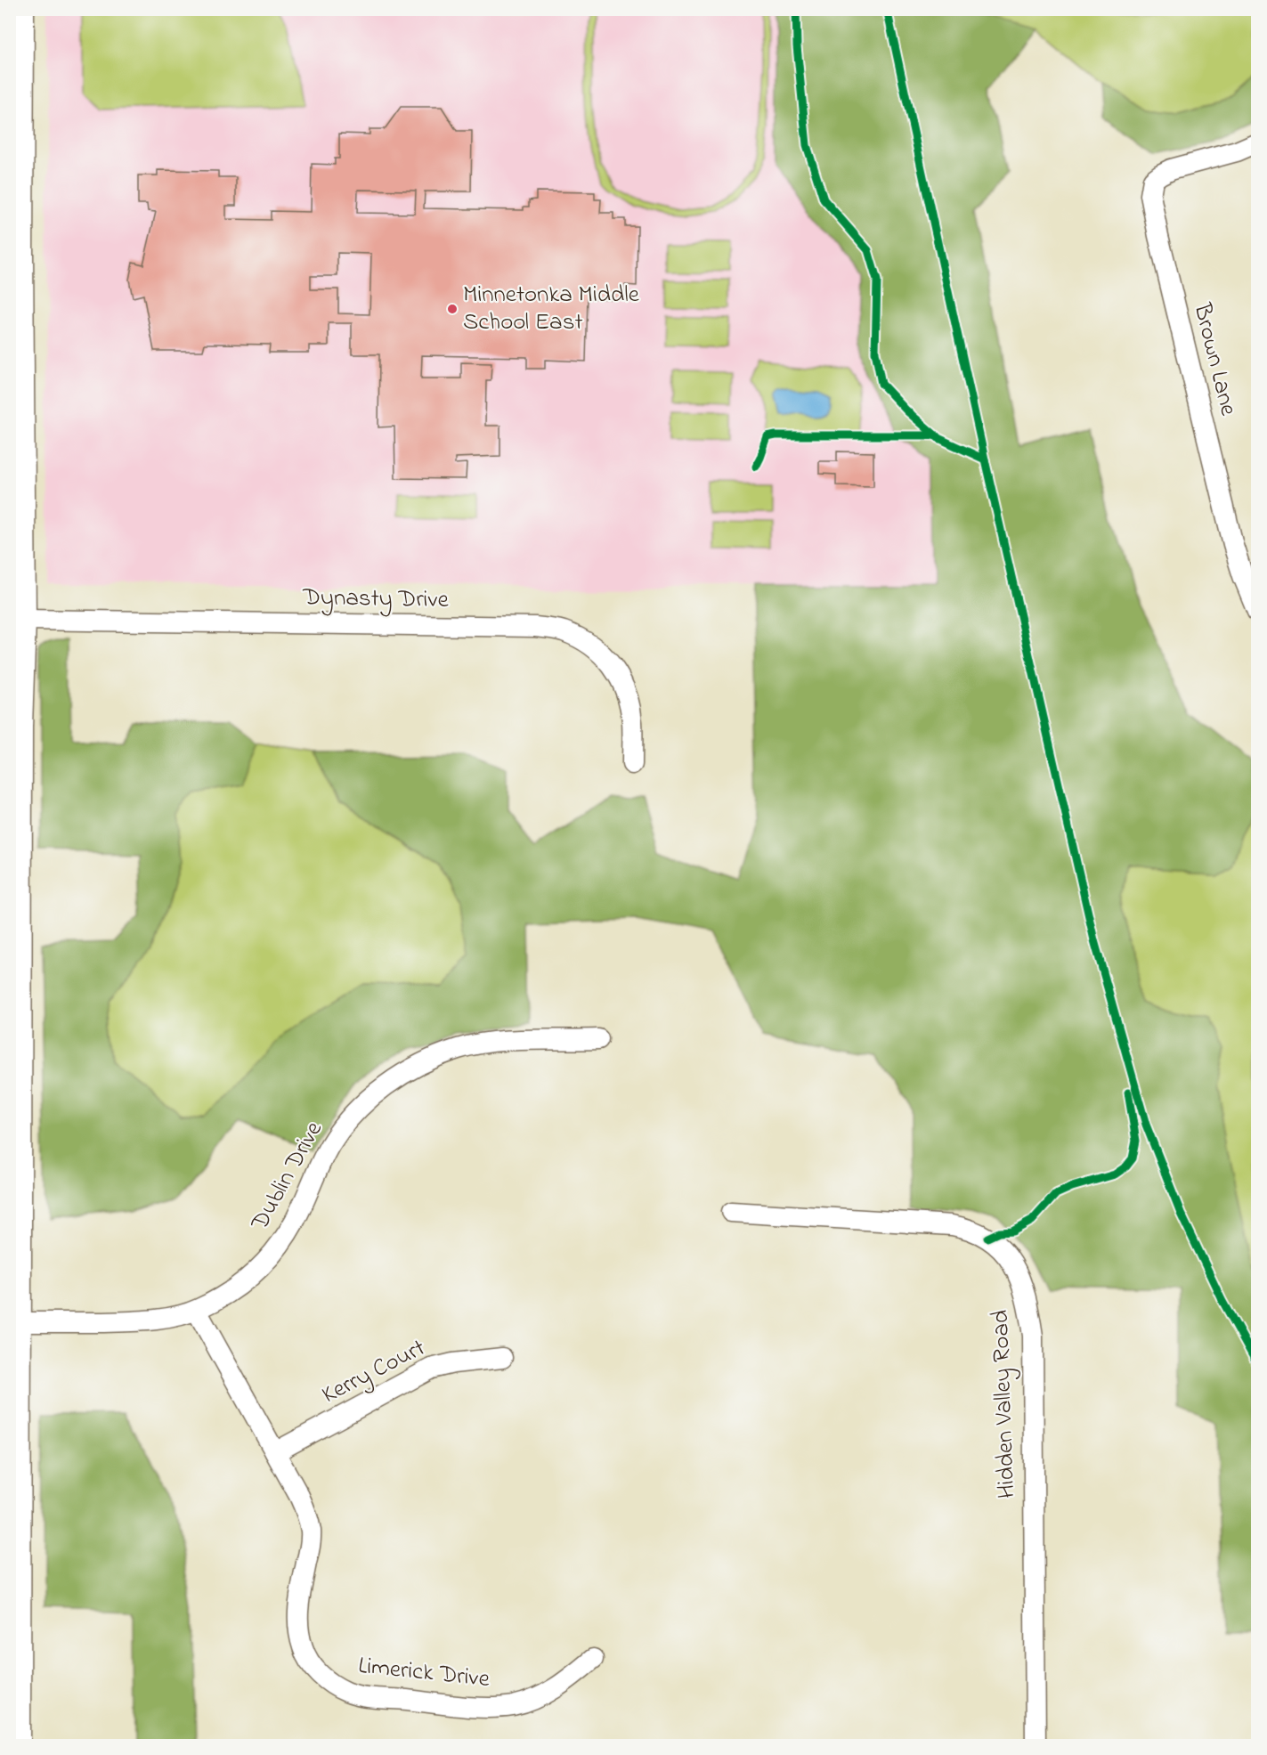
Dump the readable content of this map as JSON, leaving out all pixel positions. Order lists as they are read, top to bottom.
{
  "streets": {
    "street": [
      "Brown Lane",
      "Dynasty Drive",
      "Dublin Drive",
      "Kerry Court",
      "Hidden Valley Road",
      "Limerick Drive"
    ]
  },
  "crossings": [
    ["Dublin Drive", "Limerick Drive"],
    ["Kerry Court", "Limerick Drive"]
  ],
  "places": ["Minnetonka Middle School East"]
}
